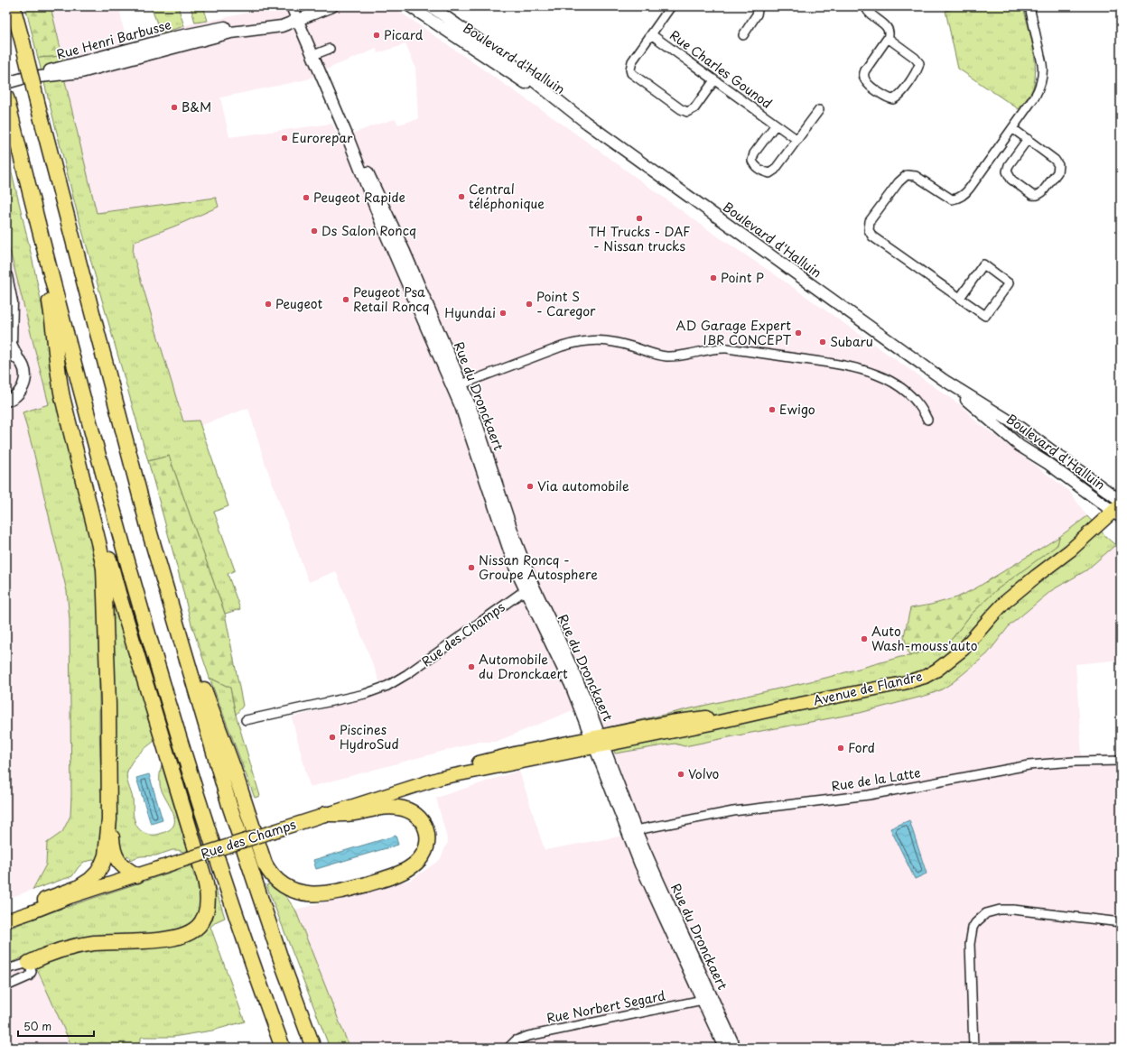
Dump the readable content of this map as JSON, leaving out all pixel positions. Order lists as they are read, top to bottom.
{
  "streets": {
    "main road": [
      "Rue Henri Barbusse",
      "Boulevard d'Halluin",
      "Rue du Dronckaert",
      "Rue des Champs",
      "Avenue de Flandre"
    ],
    "street": ["Rue Charles Gounod", "Rue de la Latte", "Rue Norbert Segard"]
  },
  "crossings": [
    ["Rue Henri Barbusse", "Rue du Dronckaert"],
    ["Boulevard d'Halluin", "Avenue de Flandre"],
    ["Rue du Dronckaert", "Rue des Champs"],
    ["Rue du Dronckaert", "Avenue de Flandre"],
    ["Rue du Dronckaert", "Rue de la Latte"],
    ["Rue du Dronckaert", "Rue Norbert Segard"],
    ["Rue des Champs", "Avenue de Flandre"]
  ],
  "places": [
    "Picard",
    "B&M",
    "Eurorepar",
    "Central téléphonique",
    "Peugeot Rapide",
    "TH Trucks - DAF - Nissan trucks",
    "Ds Salon Roncq",
    "Point P",
    "Peugeot Psa Retail Roncq",
    "Peugeot",
    "Point S - Caregor",
    "Hyundai",
    "AD Garage Expert IBR CONCEPT",
    "Subaru",
    "Ewigo",
    "Via automobile",
    "Nissan Roncq - Groupe Autosphere",
    "Auto Wash-mouss'auto",
    "Automobile du Dronckaert",
    "Piscines HydroSud",
    "Ford",
    "Volvo"
  ],
  "scale_bar": "50 m"
}
